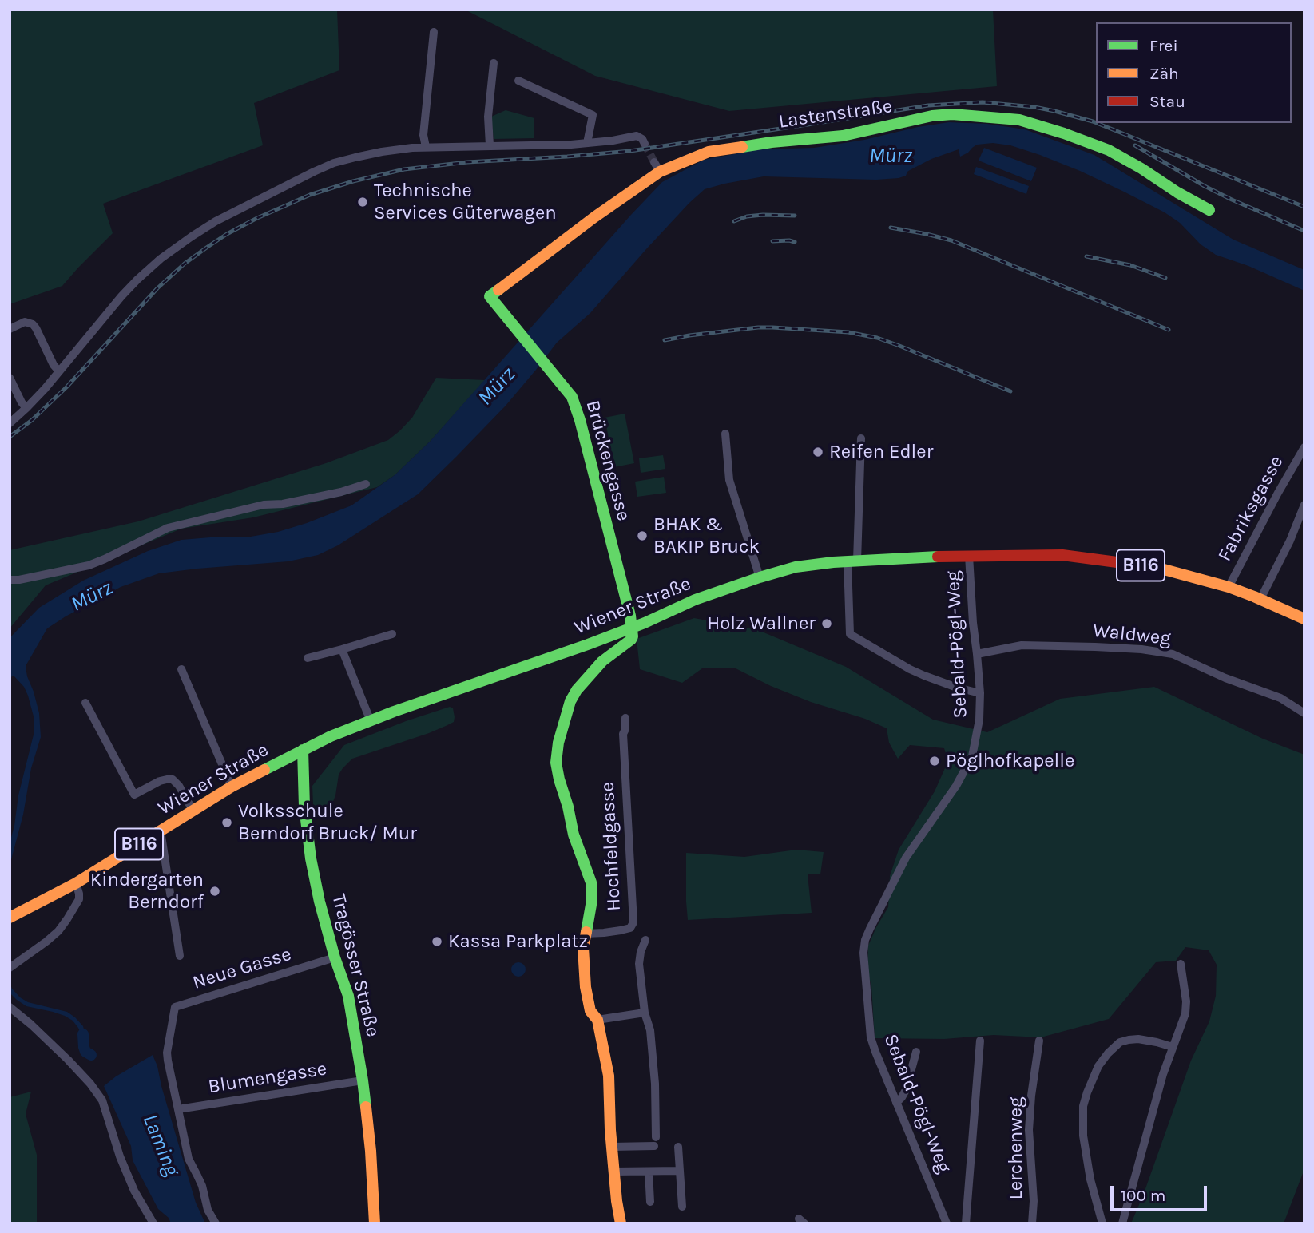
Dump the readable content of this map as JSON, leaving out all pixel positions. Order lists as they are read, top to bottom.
{
  "streets": {
    "main road": [
      "Lastenstraße",
      "Brückengasse",
      "B116",
      "Wiener Straße",
      "Hochfeldgasse",
      "Tragösser Straße"
    ],
    "street": [
      "Fabriksgasse",
      "Waldweg",
      "Sebald-Pögl-Weg",
      "Neue Gasse",
      "Blumengasse",
      "Lerchenweg"
    ]
  },
  "crossings": [
    ["Lastenstraße", "Brückengasse"],
    ["Brückengasse", "Wiener Straße"],
    ["Brückengasse", "Hochfeldgasse"],
    ["Fabriksgasse", "Wiener Straße"],
    ["Wiener Straße", "Sebald-Pögl-Weg"],
    ["Wiener Straße", "Hochfeldgasse"],
    ["Wiener Straße", "Tragösser Straße"],
    ["Waldweg", "Sebald-Pögl-Weg"],
    ["Tragösser Straße", "Neue Gasse"],
    ["Tragösser Straße", "Blumengasse"],
    ["Neue Gasse", "Blumengasse"]
  ],
  "water": ["Mürz", "Laming"],
  "places": [
    "Technische Services Güterwagen",
    "Reifen Edler",
    "BHAK & BAKIP Bruck",
    "Holz Wallner",
    "Pöglhofkapelle",
    "Volksschule Berndorf Bruck/ Mur",
    "Kindergarten Berndorf",
    "Kassa Parkplatz"
  ],
  "legend": ["Frei", "Zäh", "Stau"],
  "scale_bar": "100 m"
}
